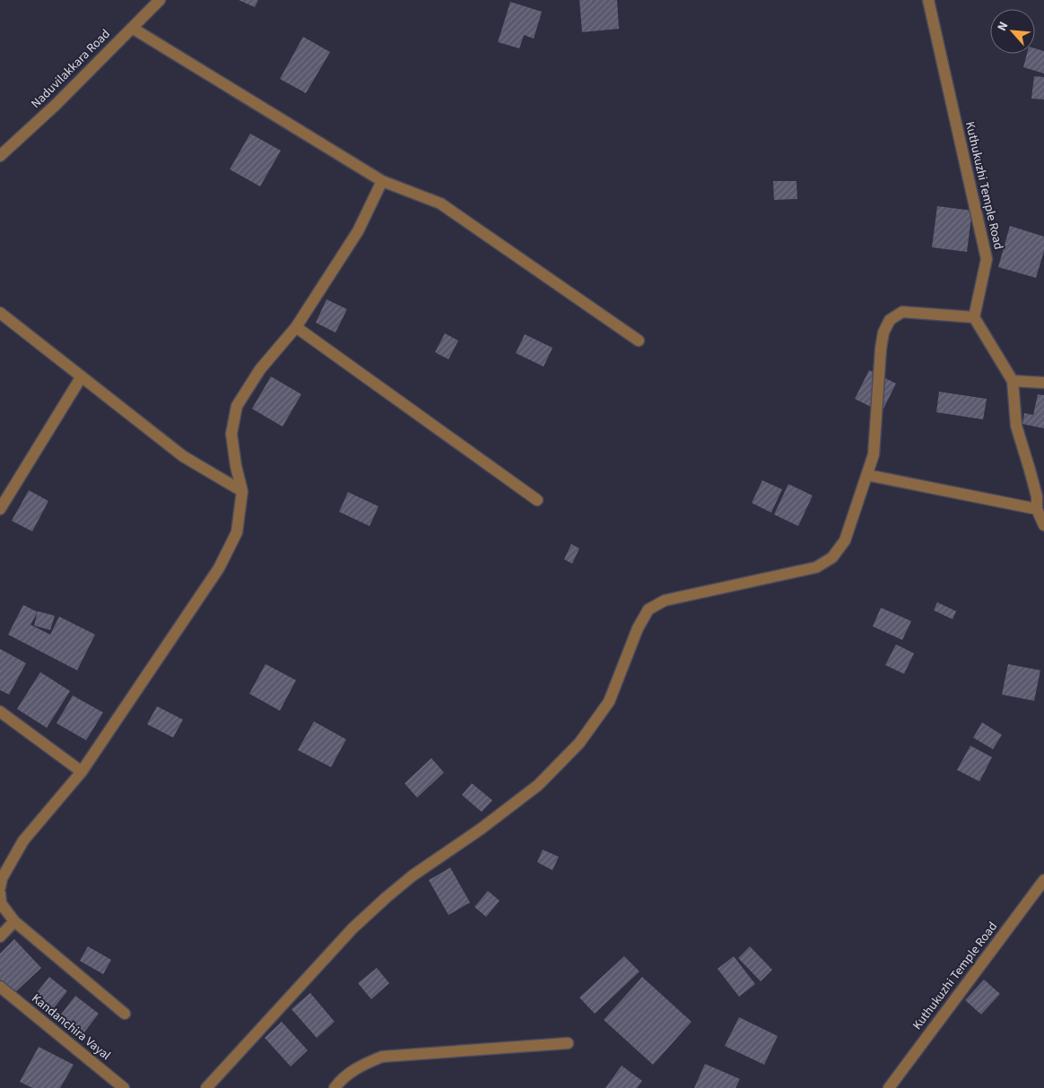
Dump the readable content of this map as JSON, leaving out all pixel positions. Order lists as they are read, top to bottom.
{
  "streets": {
    "street": ["Naduvilakkara Road", "Kuthukuzhi Temple Road", "Kandanchira Vayal"]
  },
  "north": "top left"
}
